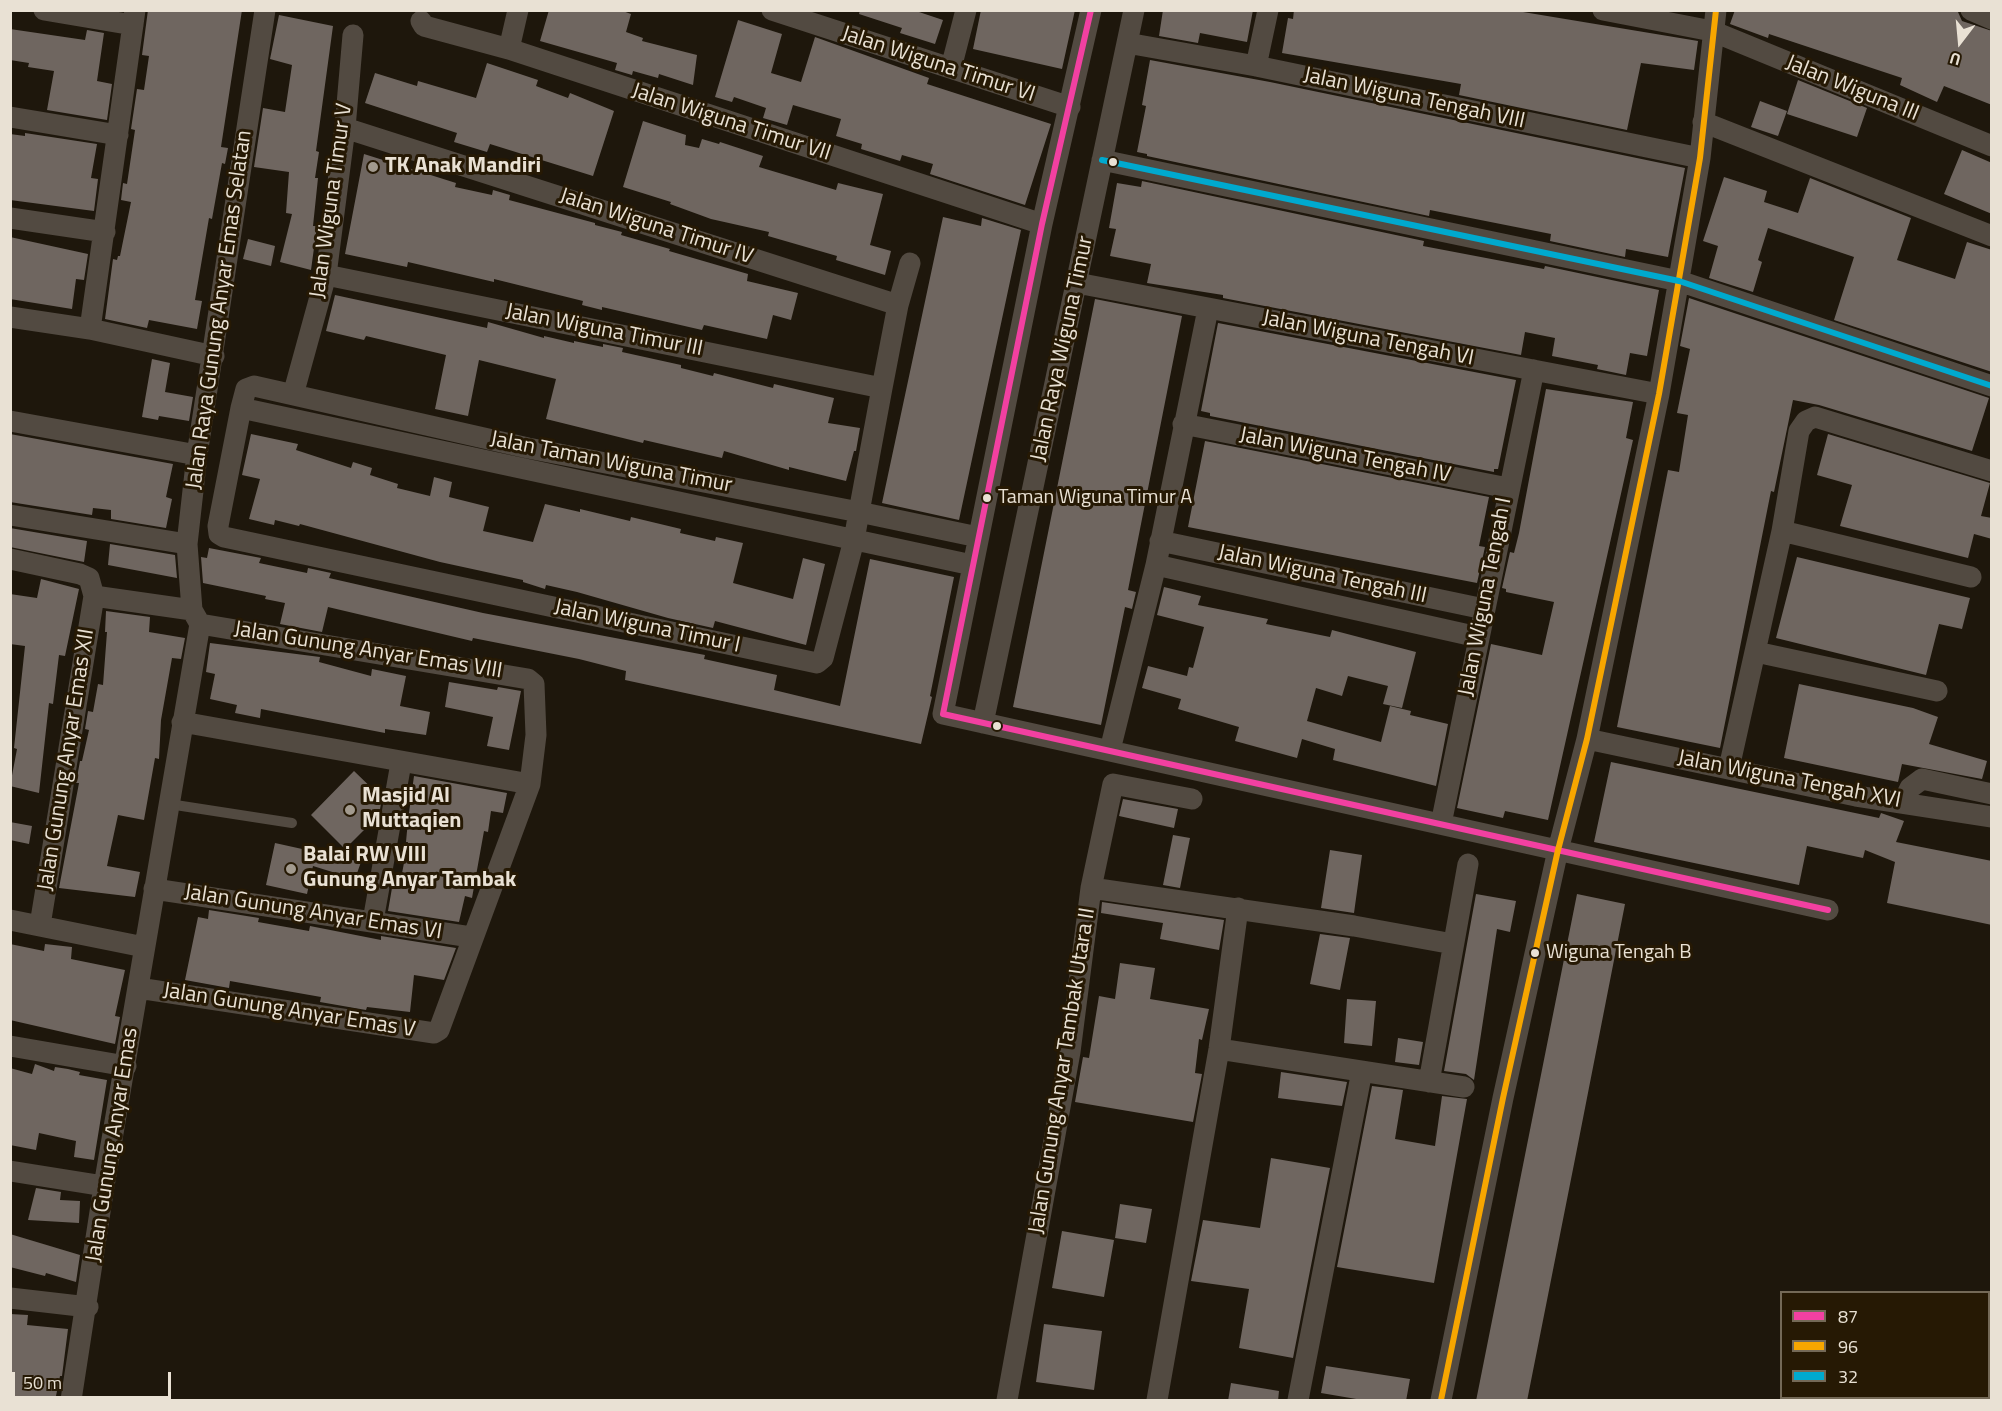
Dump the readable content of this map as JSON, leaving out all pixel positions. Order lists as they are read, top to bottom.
{
  "streets": {
    "street": [
      "Jalan Wiguna Timur VI",
      "Jalan Wiguna III",
      "Jalan Wiguna Tengah VIII",
      "Jalan Wiguna Timur VII",
      "Jalan Wiguna Timur V",
      "Jalan Wiguna Timur IV",
      "Jalan Raya Gunung Anyar Emas Selatan",
      "Jalan Wiguna Timur III",
      "Jalan Wiguna Tengah VI",
      "Jalan Raya Wiguna Timur",
      "Jalan Wiguna Tengah IV",
      "Jalan Taman Wiguna Timur",
      "Jalan Wiguna Tengah III",
      "Jalan Wiguna Tengah I",
      "Jalan Wiguna Timur I",
      "Jalan Gunung Anyar Emas VIII",
      "Jalan Gunung Anyar Emas XII",
      "Jalan Wiguna Tengah XVI",
      "Jalan Gunung Anyar Emas VI",
      "Jalan Gunung Anyar Emas V",
      "Jalan Gunung Anyar Tambak Utara II",
      "Jalan Gunung Anyar Emas"
    ]
  },
  "crossings": [
    ["Jalan Wiguna Timur VI", "Jalan Raya Wiguna Timur"],
    ["Jalan Wiguna Tengah VIII", "Jalan Raya Wiguna Timur"],
    ["Jalan Wiguna Timur VII", "Jalan Raya Wiguna Timur"],
    ["Jalan Wiguna Timur V", "Jalan Wiguna Timur IV"],
    ["Jalan Wiguna Timur V", "Jalan Wiguna Timur III"],
    ["Jalan Wiguna Timur V", "Jalan Taman Wiguna Timur"],
    ["Jalan Wiguna Timur IV", "Jalan Wiguna Timur I"],
    ["Jalan Raya Gunung Anyar Emas Selatan", "Jalan Gunung Anyar Emas VIII"],
    ["Jalan Raya Gunung Anyar Emas Selatan", "Jalan Gunung Anyar Emas"],
    ["Jalan Wiguna Timur III", "Jalan Wiguna Timur I"],
    ["Jalan Wiguna Tengah VI", "Jalan Raya Wiguna Timur"],
    ["Jalan Wiguna Tengah VI", "Jalan Wiguna Tengah I"],
    ["Jalan Raya Wiguna Timur", "Jalan Taman Wiguna Timur"],
    ["Jalan Raya Wiguna Timur", "Jalan Wiguna Tengah I"],
    ["Jalan Wiguna Tengah IV", "Jalan Wiguna Tengah I"],
    ["Jalan Taman Wiguna Timur", "Jalan Wiguna Timur I"],
    ["Jalan Wiguna Tengah III", "Jalan Wiguna Tengah I"],
    ["Jalan Gunung Anyar Emas VIII", "Jalan Gunung Anyar Emas XII"],
    ["Jalan Gunung Anyar Emas VI", "Jalan Gunung Anyar Emas V"],
    ["Jalan Gunung Anyar Emas VI", "Jalan Gunung Anyar Emas"],
    ["Jalan Gunung Anyar Emas V", "Jalan Gunung Anyar Emas"]
  ],
  "places": [
    "TK Anak Mandiri",
    "Taman Wiguna Timur A",
    "Masjid Al Muttaqien",
    "Balai RW VIII Gunung Anyar Tambak",
    "Wiguna Tengah B"
  ],
  "lines": ["transit line 87", "transit line 96", "transit line 32"],
  "legend": ["87", "96", "32"],
  "scale_bar": "50 m",
  "north": "bottom"
}
